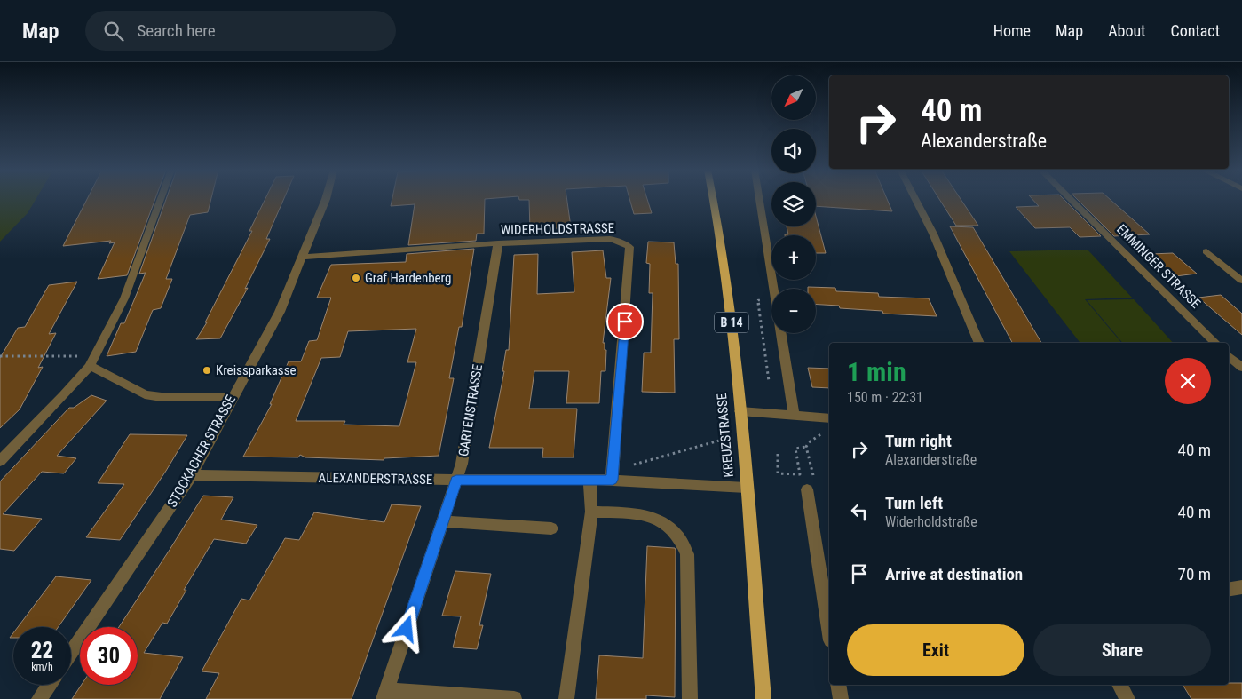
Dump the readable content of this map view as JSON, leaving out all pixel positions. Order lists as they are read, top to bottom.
{
  "streets": {
    "main road": ["B 14", "KREUZSTRASSE"],
    "street": [
      "WIDERHOLDSTRASSE",
      "EMMINGER STRASSE",
      "GARTENSTRASSE",
      "STOCKACHER STRASSE",
      "ALEXANDERSTRASSE"
    ]
  },
  "crossings": [
    ["WIDERHOLDSTRASSE", "GARTENSTRASSE"],
    ["WIDERHOLDSTRASSE", "STOCKACHER STRASSE"],
    ["WIDERHOLDSTRASSE", "ALEXANDERSTRASSE"],
    ["GARTENSTRASSE", "ALEXANDERSTRASSE"],
    ["KREUZSTRASSE", "ALEXANDERSTRASSE"],
    ["STOCKACHER STRASSE", "ALEXANDERSTRASSE"]
  ],
  "places": ["Graf Hardenberg", "Kreissparkasse"],
  "north": "bottom left",
  "page": {
    "header": "Map",
    "search": "Search here",
    "nav": [
      "Home",
      "Map",
      "About",
      "Contact"
    ],
    "map_buttons": ["+", "−"],
    "turn": ["40 m", "Alexanderstraße"],
    "heading": ["1 min", "150 m · 22:31"],
    "list": [
      {
        "name": "Turn right",
        "note": "Alexanderstraße",
        "value": "40 m"
      },
      {
        "name": "Turn left",
        "note": "Widerholdstraße",
        "value": "40 m"
      },
      {
        "name": "Arrive at destination",
        "value": "70 m"
      }
    ],
    "buttons": ["Exit", "Share"],
    "speed": "22 km/h",
    "limit": "30"
  }
}
